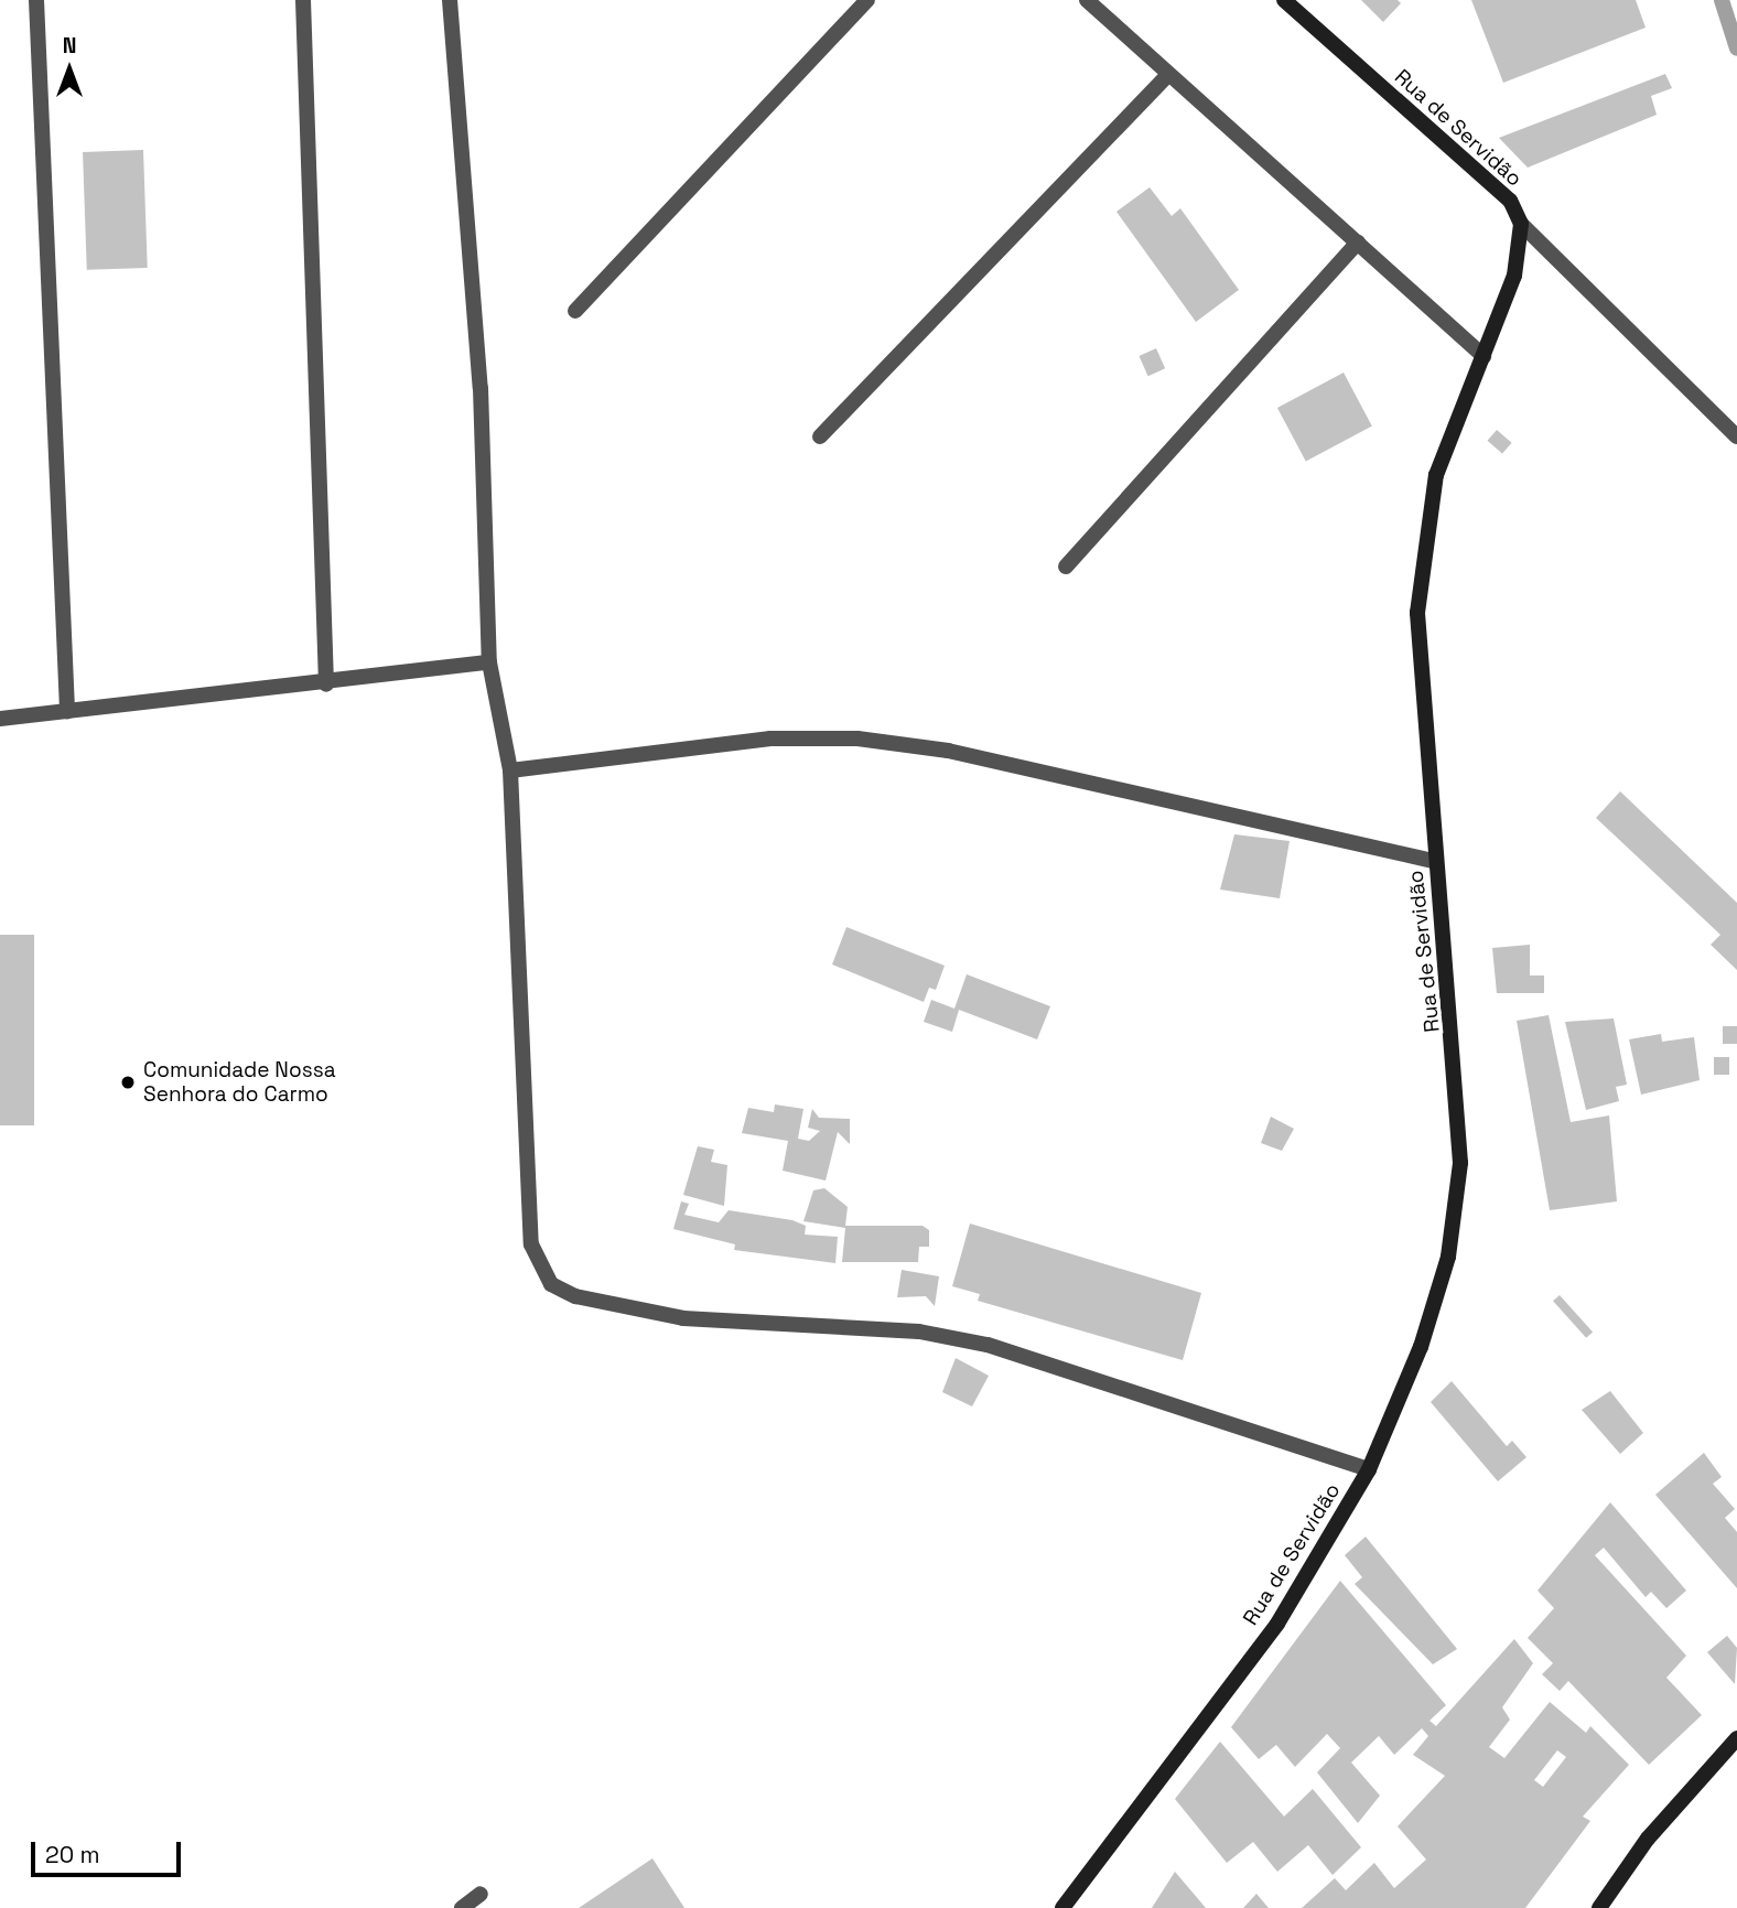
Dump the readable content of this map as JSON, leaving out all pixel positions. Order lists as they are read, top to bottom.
{
  "streets": {
    "main road": ["Rua de Servidão"]
  },
  "places": ["Comunidade Nossa Senhora do Carmo"],
  "scale_bar": "20 m",
  "north": "top"
}
